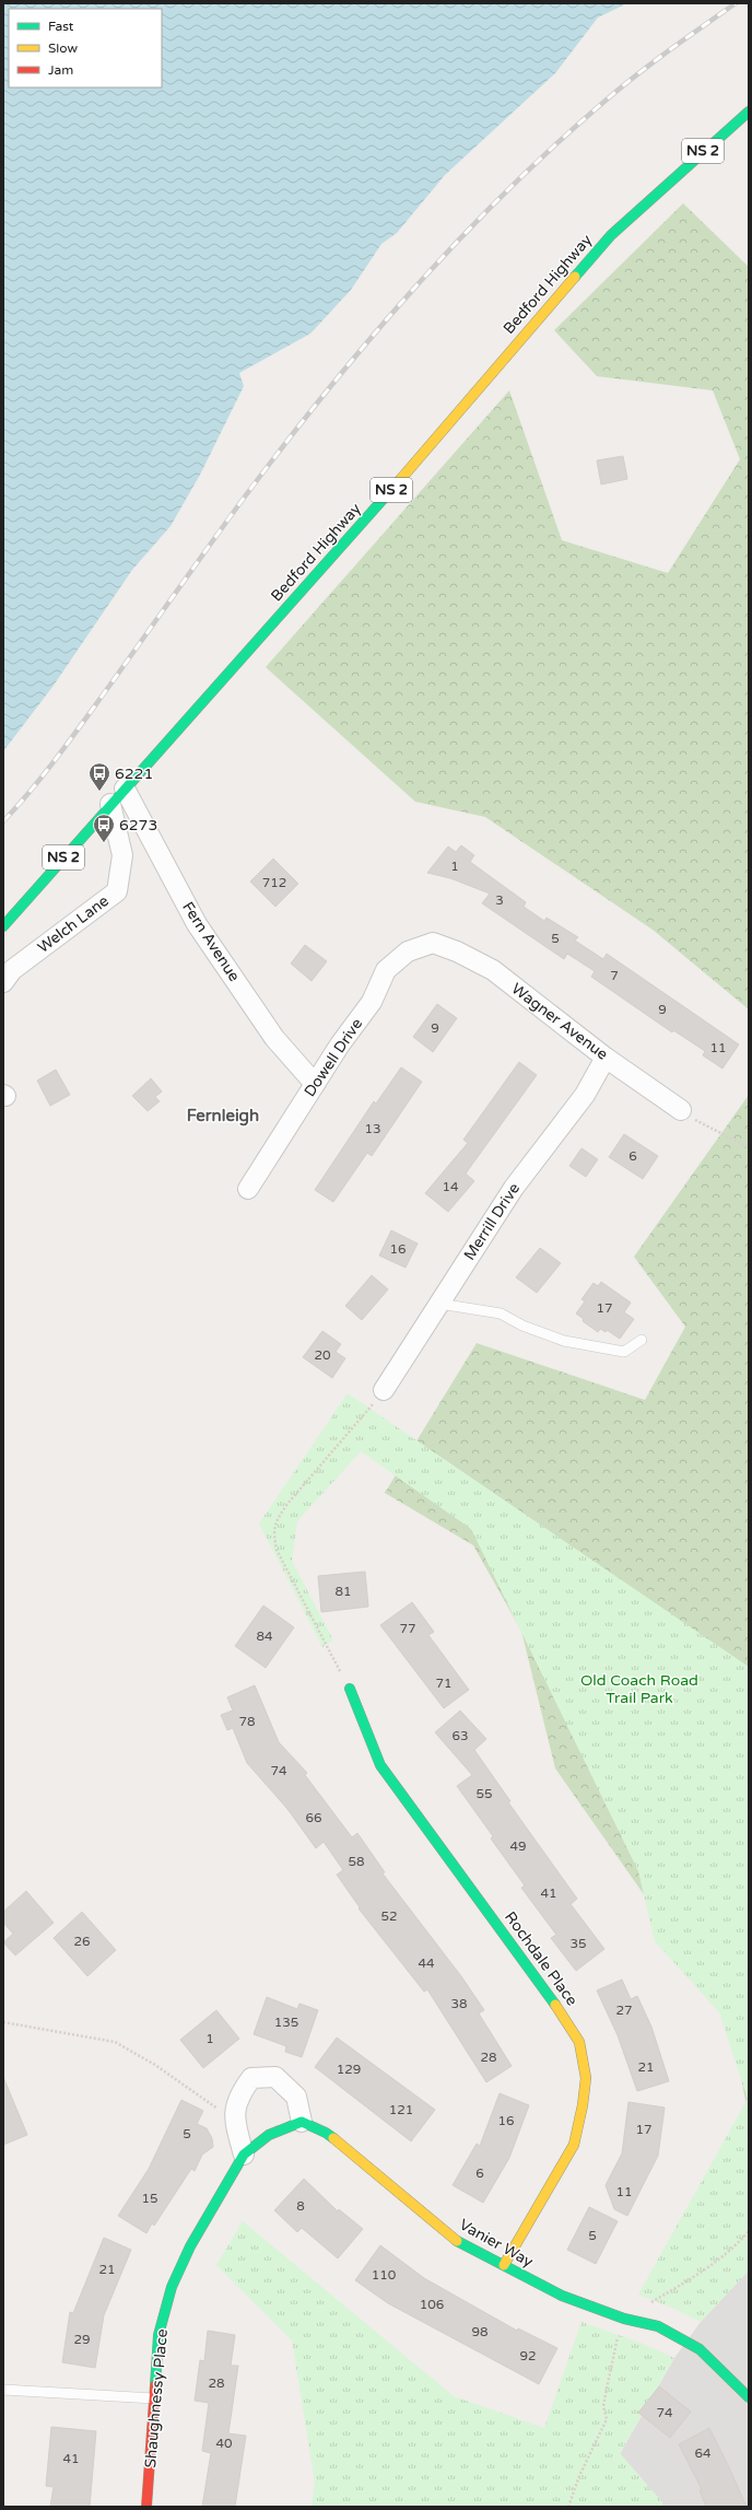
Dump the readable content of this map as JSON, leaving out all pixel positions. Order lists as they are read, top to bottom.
{
  "streets": {
    "street": [
      "NS 2",
      "Bedford Highway",
      "Welch Lane",
      "Fern Avenue",
      "Wagner Avenue",
      "Dowell Drive",
      "Merrill Drive",
      "Rochdale Place",
      "Vanier Way",
      "Shaughnessy Place"
    ]
  },
  "crossings": [
    ["Bedford Highway", "Welch Lane"],
    ["Bedford Highway", "Fern Avenue"],
    ["Fern Avenue", "Dowell Drive"],
    ["Wagner Avenue", "Dowell Drive"],
    ["Wagner Avenue", "Merrill Drive"],
    ["Rochdale Place", "Vanier Way"]
  ],
  "districts": ["Fernleigh"],
  "parks": ["Old Coach Road Trail Park"],
  "places": {
    "bus stop": ["6221", "6273"]
  },
  "house_numbers": [
    "1",
    "712",
    "3",
    "5",
    "7",
    "9",
    "9",
    "11",
    "13",
    "6",
    "14",
    "16",
    "17",
    "20",
    "81",
    "77",
    "84",
    "71",
    "78",
    "63",
    "74",
    "55",
    "66",
    "49",
    "58",
    "41",
    "52",
    "26",
    "35",
    "44",
    "38",
    "27",
    "135",
    "1",
    "28",
    "21",
    "129",
    "121",
    "16",
    "17",
    "5",
    "6",
    "11",
    "15",
    "8",
    "5",
    "21",
    "110",
    "106",
    "98",
    "29",
    "92",
    "28",
    "74",
    "40",
    "64",
    "41"
  ],
  "legend": ["Fast", "Slow", "Jam"]
}
